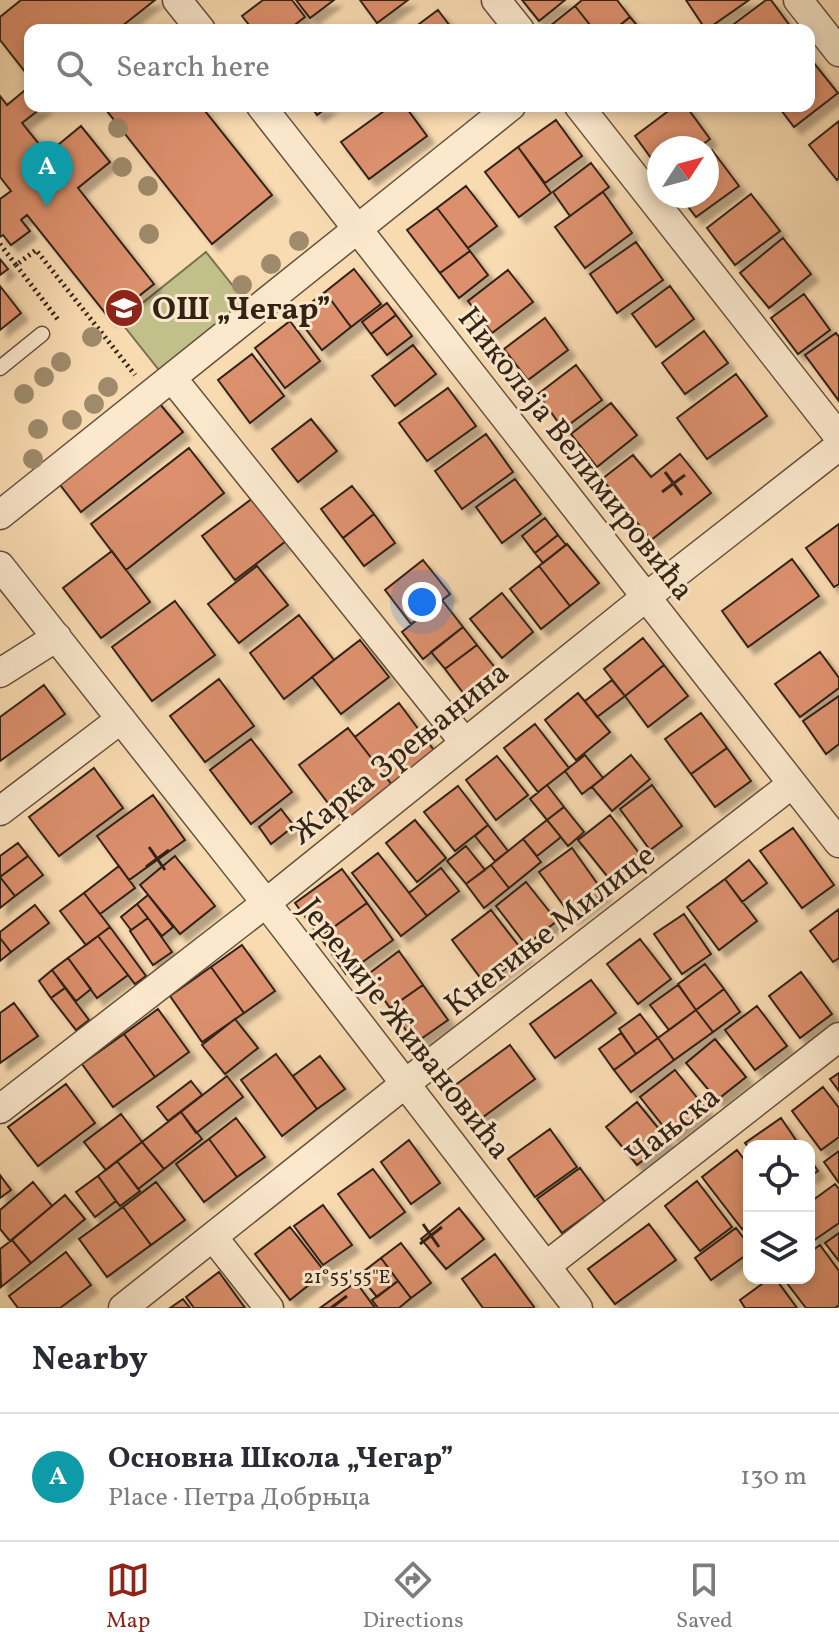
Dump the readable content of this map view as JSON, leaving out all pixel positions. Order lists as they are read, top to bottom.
{
  "streets": {
    "street": [
      "Николаја Велимировића",
      "Жарка Зрењанина",
      "Кнегиње Милице",
      "Јеремије Живановића",
      "Чањска"
    ]
  },
  "crossings": [
    ["Николаја Велимировића", "Жарка Зрењанина"],
    ["Николаја Велимировића", "Кнегиње Милице"],
    ["Жарка Зрењанина", "Јеремије Живановића"],
    ["Кнегиње Милице", "Јеремије Живановића"],
    ["Јеремије Живановића", "Чањска"]
  ],
  "places": {
    "school or university": ["ОШ „Чегар”"]
  },
  "north": "top right",
  "page": {
    "search": "Search here",
    "pins": "A",
    "heading": "Nearby",
    "list": [
      {
        "mark": "A",
        "name": "Основна Школа „Чегар”",
        "note": "Place · Петра Добрњца",
        "value": "130 m"
      }
    ],
    "nav": ["Map", "Directions", "Saved"]
  },
  "coordinates": ["21°55'55\"E"]
}
